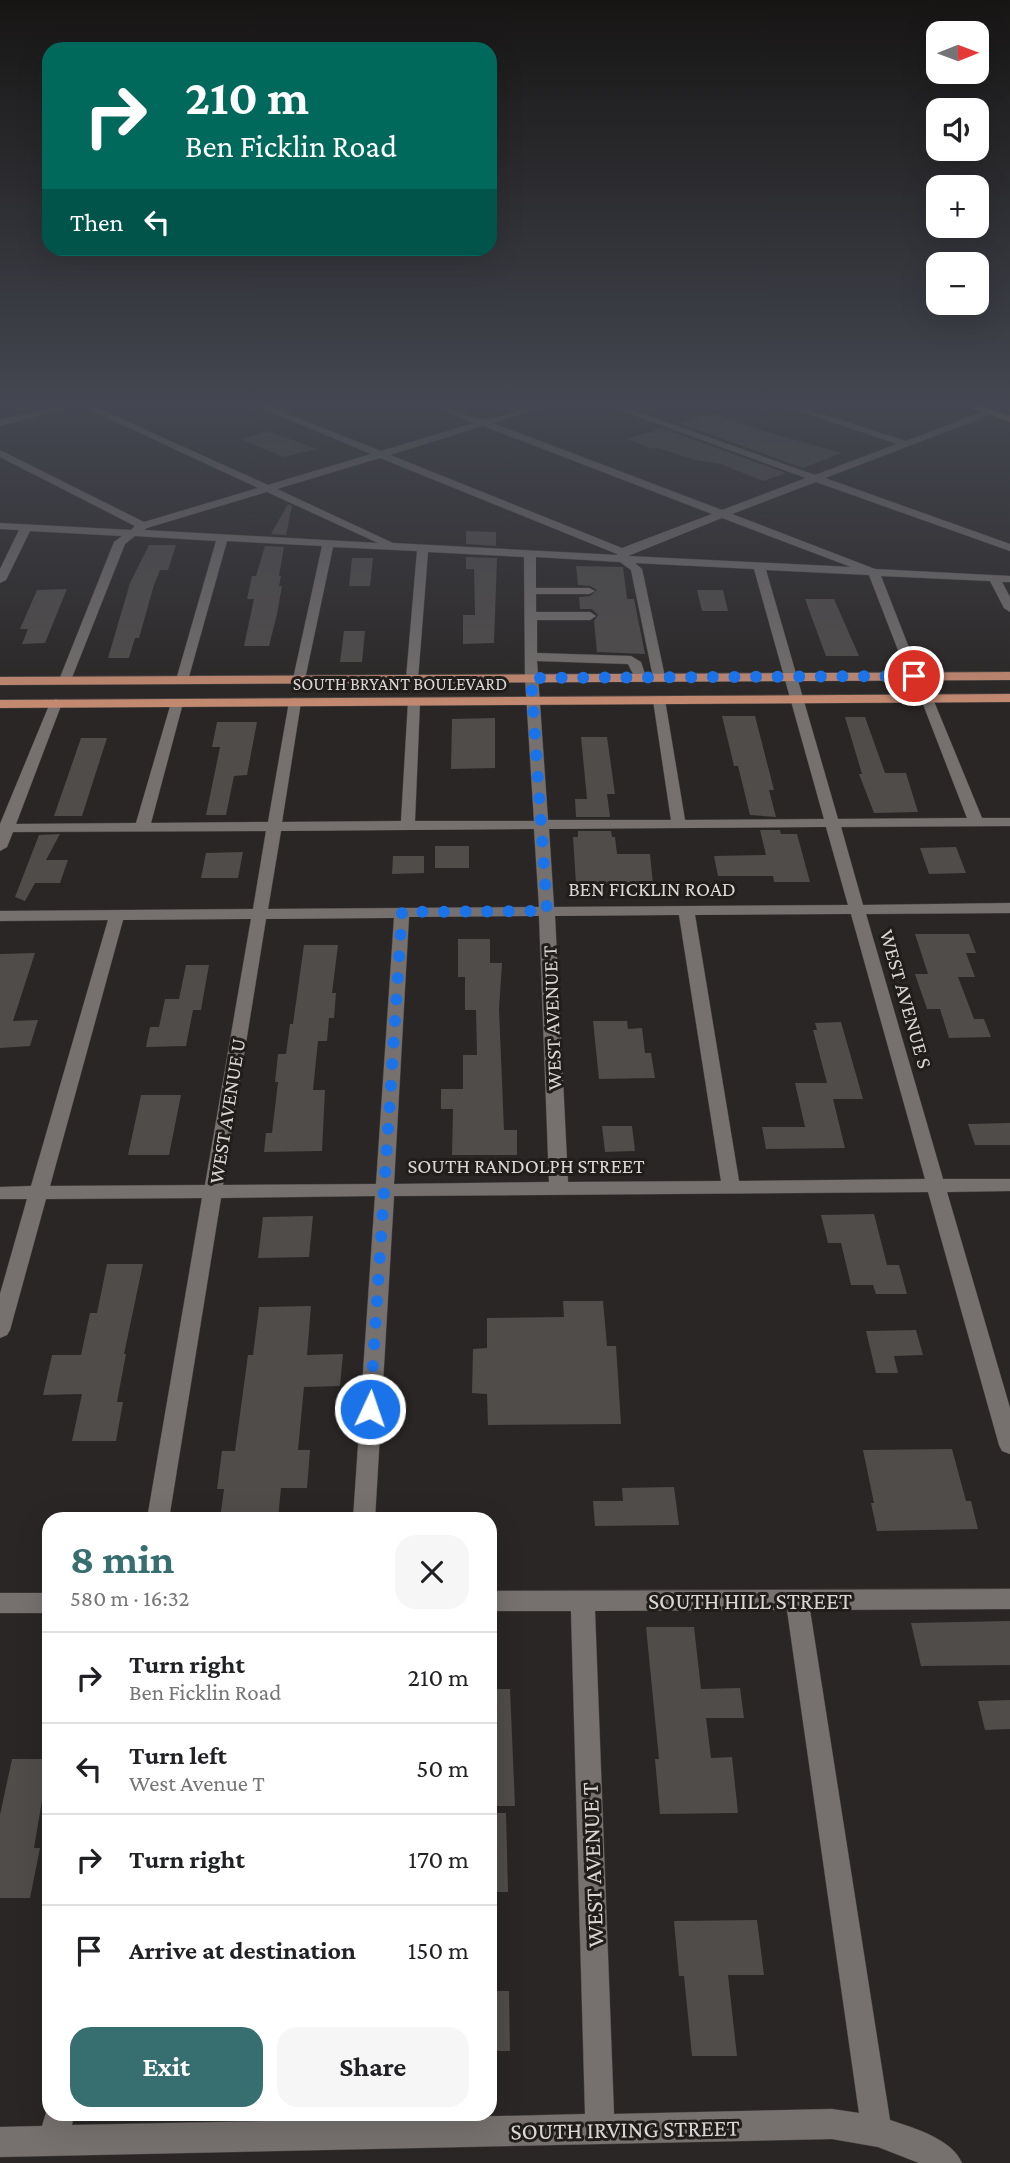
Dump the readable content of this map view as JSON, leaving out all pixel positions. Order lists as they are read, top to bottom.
{
  "streets": {
    "main road": ["SOUTH BRYANT BOULEVARD"],
    "street": [
      "BEN FICKLIN ROAD",
      "WEST AVENUE S",
      "WEST AVENUE T",
      "WEST AVENUE U",
      "SOUTH RANDOLPH STREET",
      "SOUTH HILL STREET",
      "SOUTH IRVING STREET"
    ]
  },
  "crossings": [
    ["SOUTH BRYANT BOULEVARD", "WEST AVENUE S"],
    ["SOUTH BRYANT BOULEVARD", "WEST AVENUE T"],
    ["SOUTH BRYANT BOULEVARD", "WEST AVENUE U"],
    ["BEN FICKLIN ROAD", "WEST AVENUE S"],
    ["BEN FICKLIN ROAD", "WEST AVENUE T"],
    ["BEN FICKLIN ROAD", "WEST AVENUE U"],
    ["WEST AVENUE S", "SOUTH RANDOLPH STREET"],
    ["WEST AVENUE T", "SOUTH RANDOLPH STREET"],
    ["WEST AVENUE T", "SOUTH HILL STREET"],
    ["WEST AVENUE T", "SOUTH IRVING STREET"],
    ["WEST AVENUE U", "SOUTH RANDOLPH STREET"]
  ],
  "north": "right",
  "page": {
    "map_buttons": ["+", "−"],
    "turn": ["210 m", "Ben Ficklin Road"],
    "then": "Then",
    "heading": ["8 min", "580 m · 16:32"],
    "list": [
      {
        "name": "Turn right",
        "note": "Ben Ficklin Road",
        "value": "210 m"
      },
      {
        "name": "Turn left",
        "note": "West Avenue T",
        "value": "50 m"
      },
      {
        "name": "Turn right",
        "value": "170 m"
      },
      {
        "name": "Arrive at destination",
        "value": "150 m"
      }
    ],
    "buttons": ["Exit", "Share"]
  }
}
